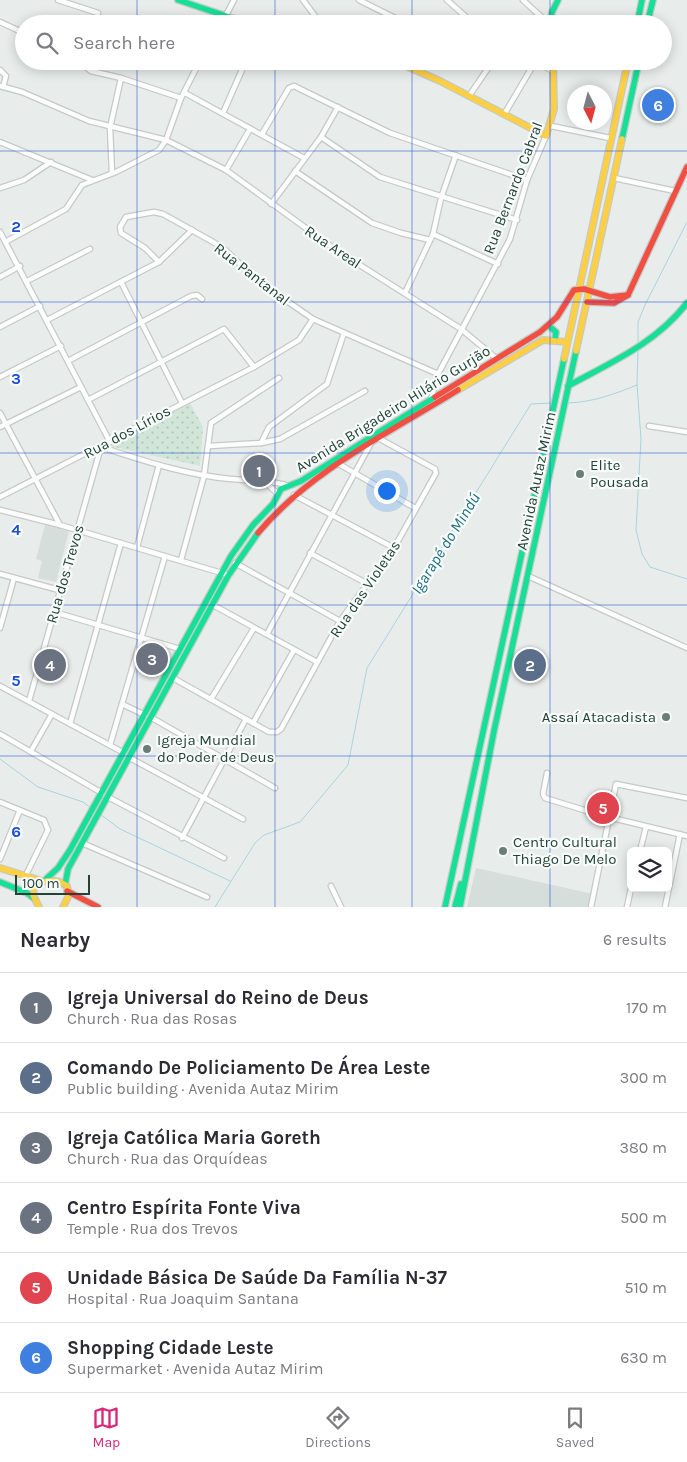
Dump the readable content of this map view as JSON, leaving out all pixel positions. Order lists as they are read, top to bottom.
{
  "streets": {
    "street": [
      "Rua Bernardo Cabral",
      "Rua Areal",
      "Rua Pantanal",
      "Avenida Brigadeiro Hilário Gurjão",
      "Rua dos Lírios",
      "Avenida Autaz Mirim",
      "Rua dos Trevos",
      "Rua das Violetas"
    ]
  },
  "crossings": [
    ["Rua Bernardo Cabral", "Rua Areal"],
    ["Rua Bernardo Cabral", "Rua Pantanal"],
    ["Rua Bernardo Cabral", "Avenida Brigadeiro Hilário Gurjão"],
    ["Rua Areal", "Avenida Brigadeiro Hilário Gurjão"],
    ["Rua Pantanal", "Rua dos Lírios"],
    ["Avenida Brigadeiro Hilário Gurjão", "Avenida Autaz Mirim"],
    ["Avenida Brigadeiro Hilário Gurjão", "Rua das Violetas"],
    ["Rua dos Lírios", "Rua dos Trevos"]
  ],
  "water": ["Igarapé do Mindú"],
  "places": [
    "Elite Pousada",
    "Assaí Atacadista",
    "Igreja Mundial do Poder de Deus",
    "Centro Cultural Thiago De Melo"
  ],
  "scale_bar": "100 m",
  "north": "bottom",
  "page": {
    "search": "Search here",
    "pins": [
      "6",
      "1",
      "3",
      "2",
      "4",
      "5"
    ],
    "scale": "100 m",
    "heading": ["Nearby", "6 results"],
    "list": [
      {
        "mark": "1",
        "name": "Igreja Universal do Reino de Deus",
        "note": "Church · Rua das Rosas",
        "value": "170 m"
      },
      {
        "mark": "2",
        "name": "Comando De Policiamento De Área Leste",
        "note": "Public building · Avenida Autaz Mirim",
        "value": "300 m"
      },
      {
        "mark": "3",
        "name": "Igreja Católica Maria Goreth",
        "note": "Church · Rua das Orquídeas",
        "value": "380 m"
      },
      {
        "mark": "4",
        "name": "Centro Espírita Fonte Viva",
        "note": "Temple · Rua dos Trevos",
        "value": "500 m"
      },
      {
        "mark": "5",
        "name": "Unidade Básica De Saúde Da Família N-37",
        "note": "Hospital · Rua Joaquim Santana",
        "value": "510 m"
      },
      {
        "mark": "6",
        "name": "Shopping Cidade Leste",
        "note": "Supermarket · Avenida Autaz Mirim",
        "value": "630 m"
      }
    ],
    "nav": ["Map", "Directions", "Saved"]
  },
  "grid": {
    "rows": [
      "2",
      "3",
      "4",
      "5",
      "6"
    ]
  }
}
